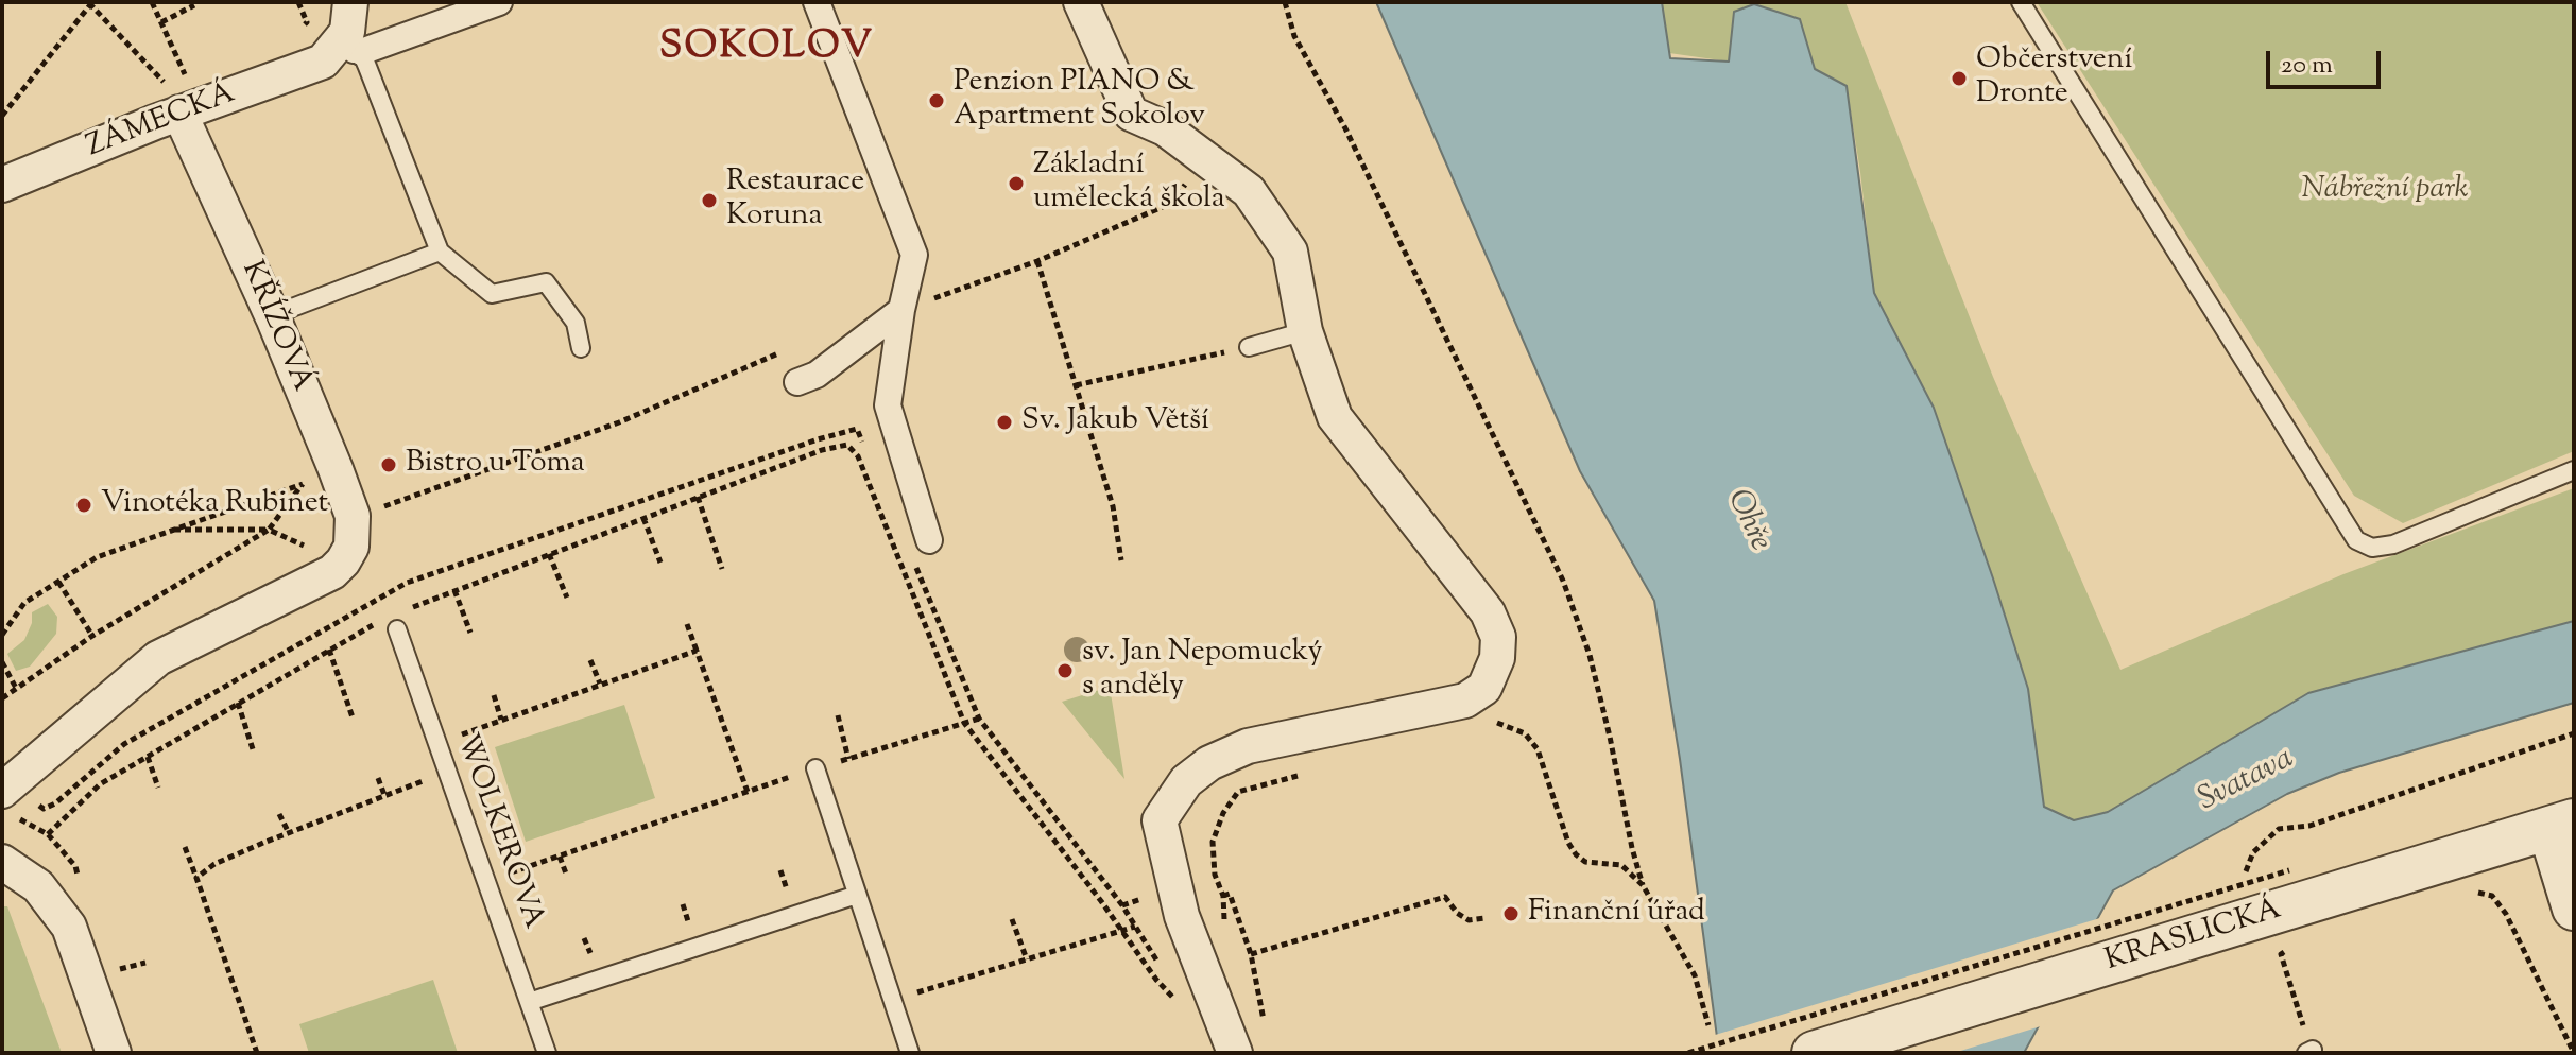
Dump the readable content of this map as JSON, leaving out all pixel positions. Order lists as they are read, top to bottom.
{
  "streets": {
    "street": ["ZÁMECKÁ", "KŘÍŽOVÁ", "KRASLICKÁ"],
    "lane": ["WOLKEROVA"]
  },
  "crossings": [
    ["ZÁMECKÁ", "KŘÍŽOVÁ"]
  ],
  "districts": ["SOKOLOV"],
  "water": ["Ohře", "Svatava"],
  "parks": ["Nábřežní park"],
  "places": [
    "Občerstvení Dronte",
    "Penzion PIANO & Apartment Sokolov",
    "Základní umělecká škola",
    "Restaurace Koruna",
    "Sv. Jakub Větší",
    "Bistro u Toma",
    "Vinotéka Rubinet",
    "sv. Jan Nepomucký s anděly",
    "Finanční úřad"
  ],
  "scale_bar": "20 m"
}
